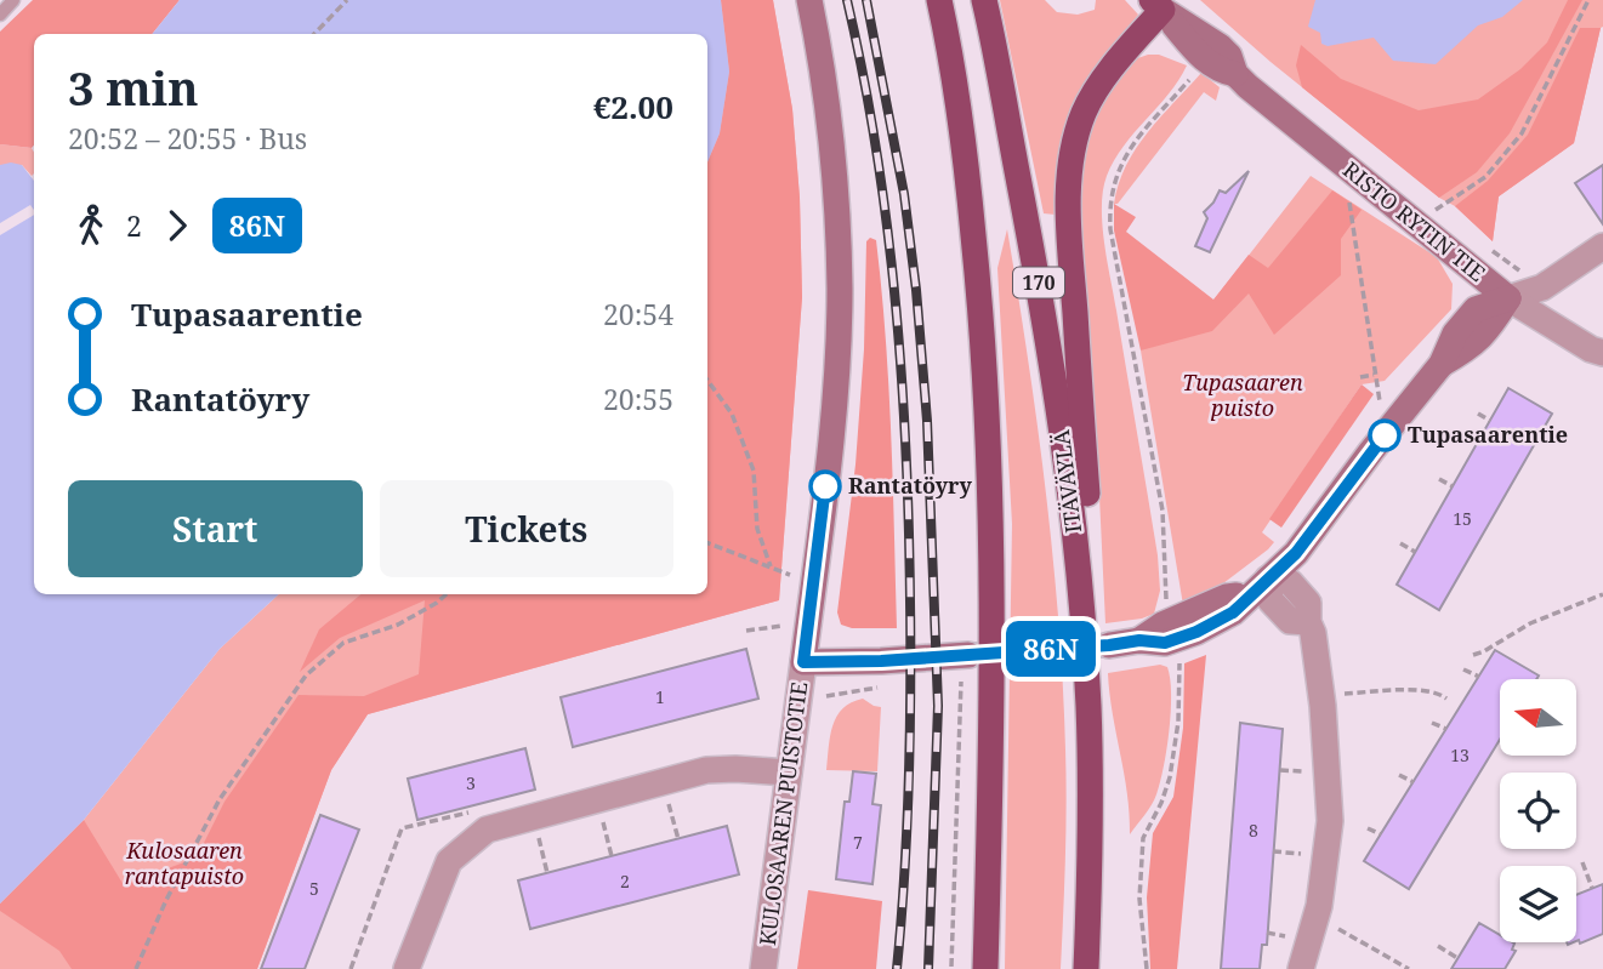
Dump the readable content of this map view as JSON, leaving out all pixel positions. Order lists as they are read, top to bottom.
{
  "streets": {
    "highway": ["170", "ITÄVÄYLÄ"],
    "main road": ["RISTO RYTIN TIE", "KULOSAAREN PUISTOTIE"]
  },
  "parks": ["Tupasaaren puisto", "Kulosaaren rantapuisto"],
  "places": ["Tupasaarentie", "Rantatöyry"],
  "lines": ["bus line 86N"],
  "house_numbers": [
    "15",
    "1",
    "13",
    "3",
    "8",
    "7",
    "2",
    "5"
  ],
  "north": "left",
  "page": {
    "on_map": "86N",
    "heading": ["3 min", "20:52 – 20:55 · Bus", "€2.00"],
    "legs": ["2", "86N"],
    "list": [
      {
        "name": "Tupasaarentie",
        "value": "20:54"
      },
      {
        "name": "Rantatöyry",
        "value": "20:55"
      }
    ],
    "buttons": ["Start", "Tickets"]
  }
}
